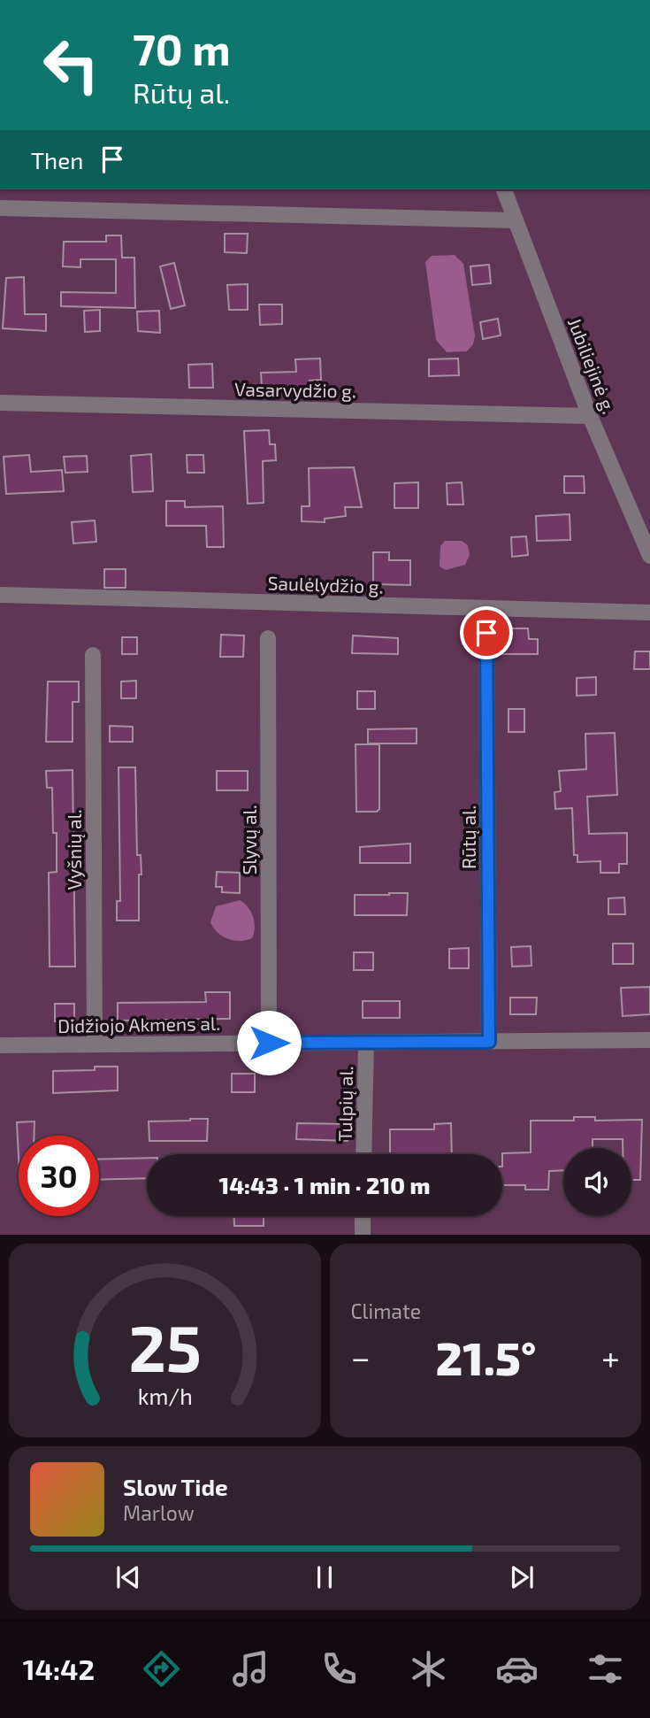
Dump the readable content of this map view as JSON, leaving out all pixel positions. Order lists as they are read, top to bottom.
{
  "streets": {
    "street": [
      "Jubiliejinė g.",
      "Vasarvydžio g.",
      "Saulėlydžio g.",
      "Rūtų al.",
      "Slyvų al.",
      "Vyšnių al.",
      "Didžiojo Akmens al.",
      "Tulpių al."
    ]
  },
  "crossings": [
    ["Jubiliejinė g.", "Vasarvydžio g."],
    ["Rūtų al.", "Didžiojo Akmens al."],
    ["Slyvų al.", "Didžiojo Akmens al."],
    ["Vyšnių al.", "Didžiojo Akmens al."],
    ["Didžiojo Akmens al.", "Tulpių al."]
  ],
  "page": {
    "turn": ["70 m", "Rūtų al."],
    "then": "Then",
    "limit": "30",
    "trip": "14:43 · 1 min · 210 m",
    "tile": "Climate",
    "heat": ["−", "21.5°", "+"],
    "song": ["Slow Tide", "Marlow"],
    "tabs": "14:42",
    "gauge": ["25", "km/h"]
  }
}
